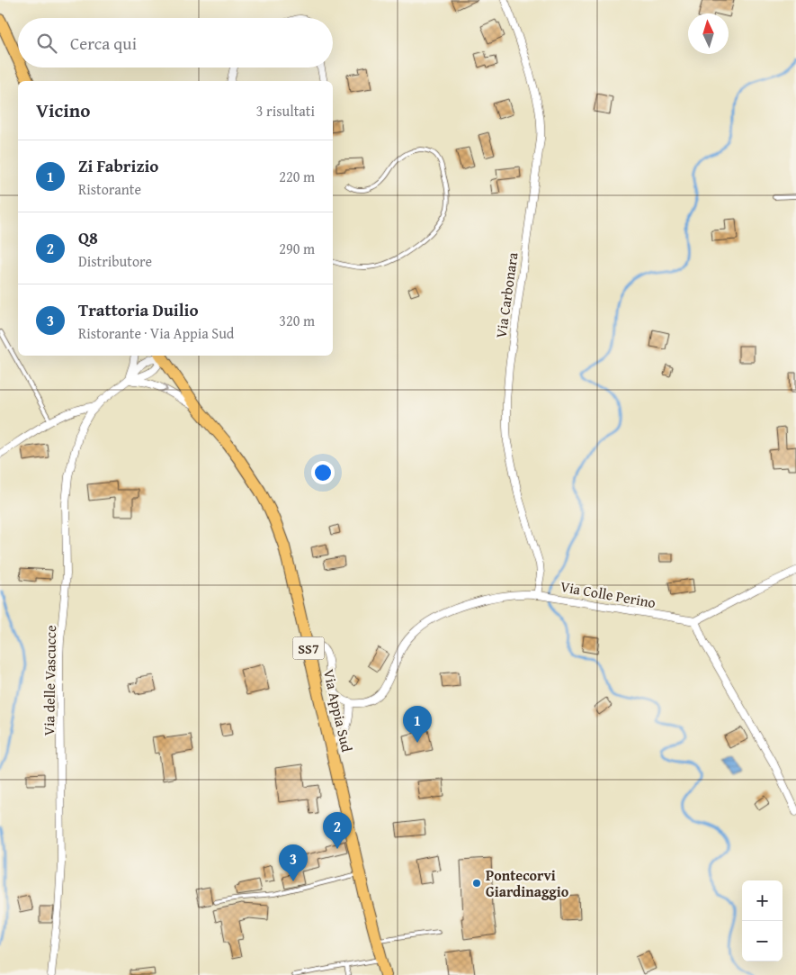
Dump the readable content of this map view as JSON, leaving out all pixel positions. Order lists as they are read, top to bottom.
{
  "streets": {
    "main road": ["SS7", "Via Appia Sud"],
    "street": ["Via Carbonara", "Via Colle Perino", "Via delle Vascucce"]
  },
  "crossings": [
    ["Via Carbonara", "Via Colle Perino"]
  ],
  "places": ["Pontecorvi Giardinaggio"],
  "north": "top",
  "page": {
    "search": "Cerca qui",
    "heading": ["Vicino", "3 risultati"],
    "list": [
      {
        "mark": "1",
        "name": "Zi Fabrizio",
        "note": "Ristorante",
        "value": "220 m"
      },
      {
        "mark": "2",
        "name": "Q8",
        "note": "Distributore",
        "value": "290 m"
      },
      {
        "mark": "3",
        "name": "Trattoria Duilio",
        "note": "Ristorante · Via Appia Sud",
        "value": "320 m"
      }
    ],
    "pins": ["1", "2", "3"],
    "map_buttons": ["+", "−"]
  }
}
